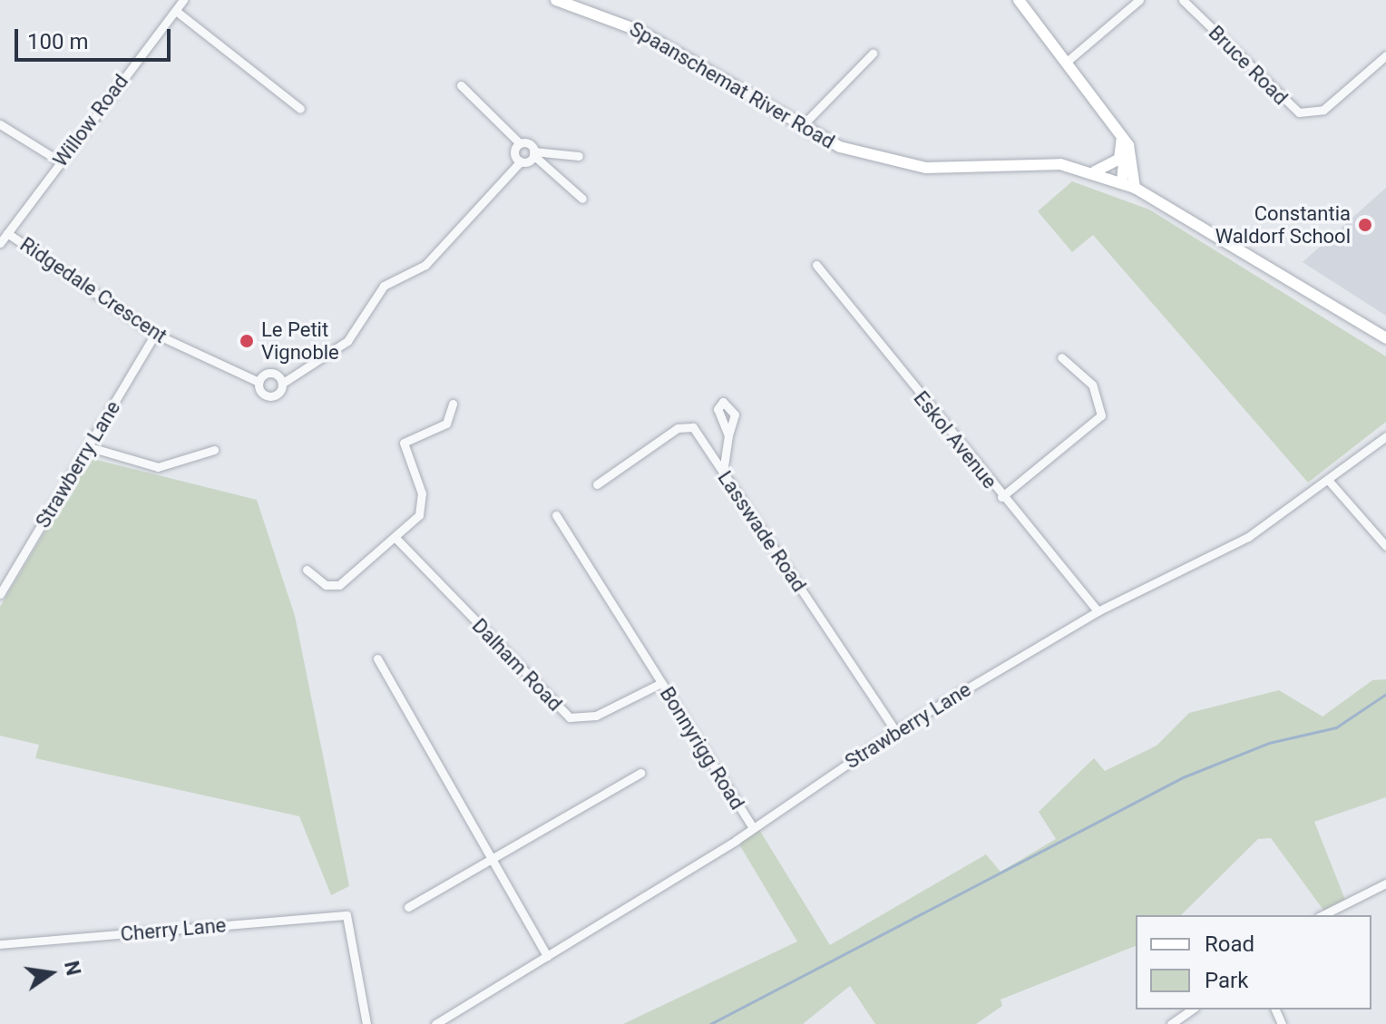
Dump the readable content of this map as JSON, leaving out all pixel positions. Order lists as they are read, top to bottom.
{
  "streets": {
    "main road": ["Spaanschemat River Road"],
    "street": [
      "Bruce Road",
      "Willow Road",
      "Ridgedale Crescent",
      "Eskol Avenue",
      "Strawberry Lane",
      "Lasswade Road",
      "Dalham Road",
      "Bonnyrigg Road",
      "Cherry Lane"
    ]
  },
  "crossings": [
    ["Willow Road", "Ridgedale Crescent"],
    ["Ridgedale Crescent", "Strawberry Lane"],
    ["Eskol Avenue", "Strawberry Lane"],
    ["Strawberry Lane", "Lasswade Road"],
    ["Strawberry Lane", "Bonnyrigg Road"],
    ["Dalham Road", "Bonnyrigg Road"]
  ],
  "places": ["Constantia Waldorf School", "Le Petit Vignoble"],
  "legend": ["Road", "Park"],
  "scale_bar": "100 m",
  "north": "right"
}
